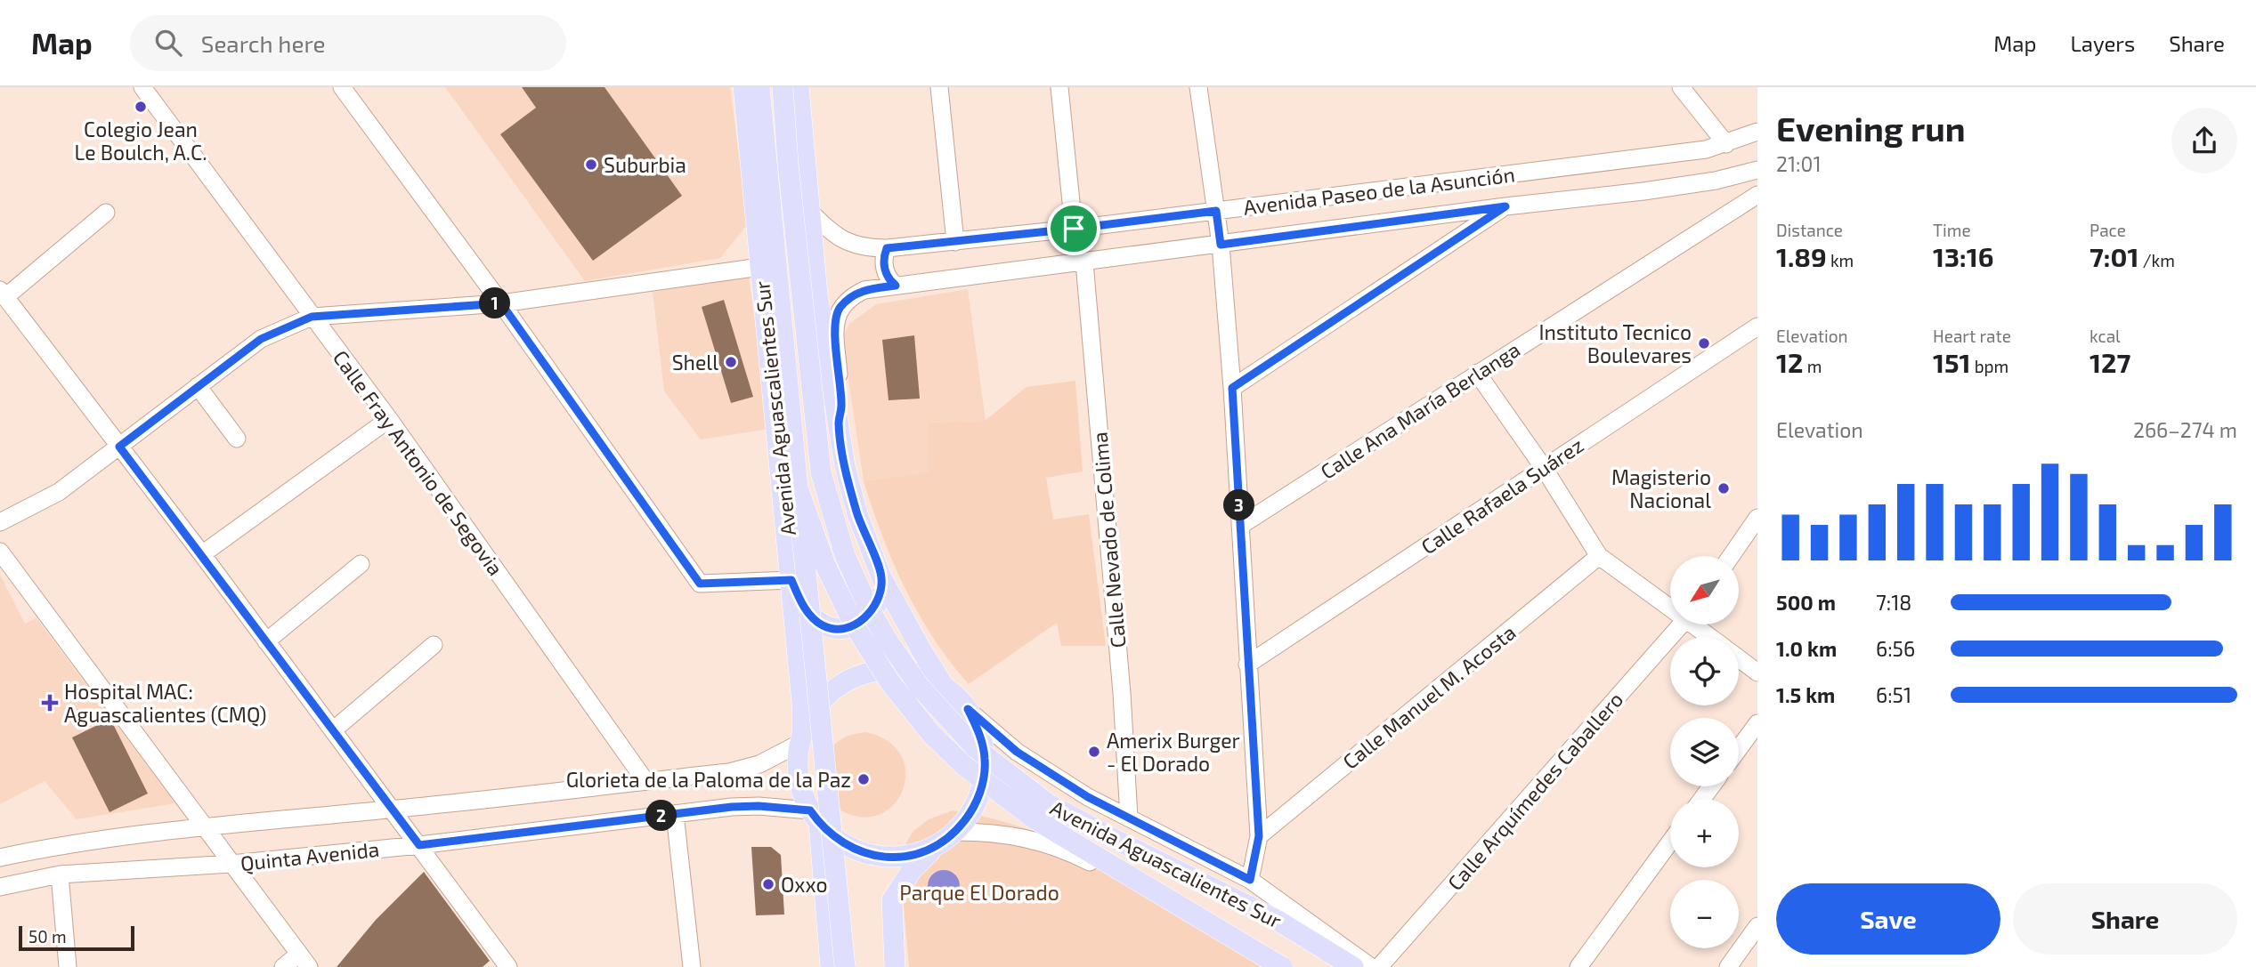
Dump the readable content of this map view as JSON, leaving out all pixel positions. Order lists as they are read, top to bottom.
{
  "streets": {
    "main road": ["Avenida Aguascalientes Sur"],
    "street": [
      "Avenida Paseo de la Asunción",
      "Calle Ana María Berlanga",
      "Calle Fray Antonio de Segovia",
      "Calle Rafaela Suárez",
      "Calle Nevado de Colima",
      "Calle Manuel M. Acosta",
      "Calle Arquímedes Caballero",
      "Quinta Avenida"
    ]
  },
  "crossings": [
    ["Avenida Paseo de la Asunción", "Calle Nevado de Colima"],
    ["Avenida Aguascalientes Sur", "Calle Nevado de Colima"],
    ["Avenida Aguascalientes Sur", "Quinta Avenida"],
    ["Calle Fray Antonio de Segovia", "Quinta Avenida"]
  ],
  "parks": ["Parque El Dorado"],
  "places": {
    "other": [
      "Colegio Jean Le Boulch, A.C.",
      "Suburbia",
      "Instituto Tecnico Boulevares",
      "Shell",
      "Magisterio Nacional",
      "Amerix Burger - El Dorado",
      "Glorieta de la Paloma de la Paz",
      "Oxxo"
    ],
    "health": ["Hospital MAC: Aguascalientes (CMQ)"]
  },
  "scale_bar": "50 m",
  "north": "bottom left",
  "page": {
    "header": "Map",
    "search": "Search here",
    "nav": ["Map", "Layers", "Share"],
    "heading": ["Evening run", "21:01"],
    "stats": [
      ["Distance", "1.89 km"],
      ["Time", "13:16"],
      ["Pace", "7:01 /km"],
      ["Elevation", "12 m"],
      ["Heart rate", "151 bpm"],
      ["kcal", "127"]
    ],
    "pins": ["1", "3", "2"],
    "chart": ["Elevation", "266–274 m"],
    "map_buttons": ["+", "−"],
    "list": [
      {
        "name": "500 m",
        "note": "7:18"
      },
      {
        "name": "1.0 km",
        "note": "6:56"
      },
      {
        "name": "1.5 km",
        "note": "6:51"
      }
    ],
    "buttons": ["Save", "Share"],
    "scale": "50 m"
  }
}
